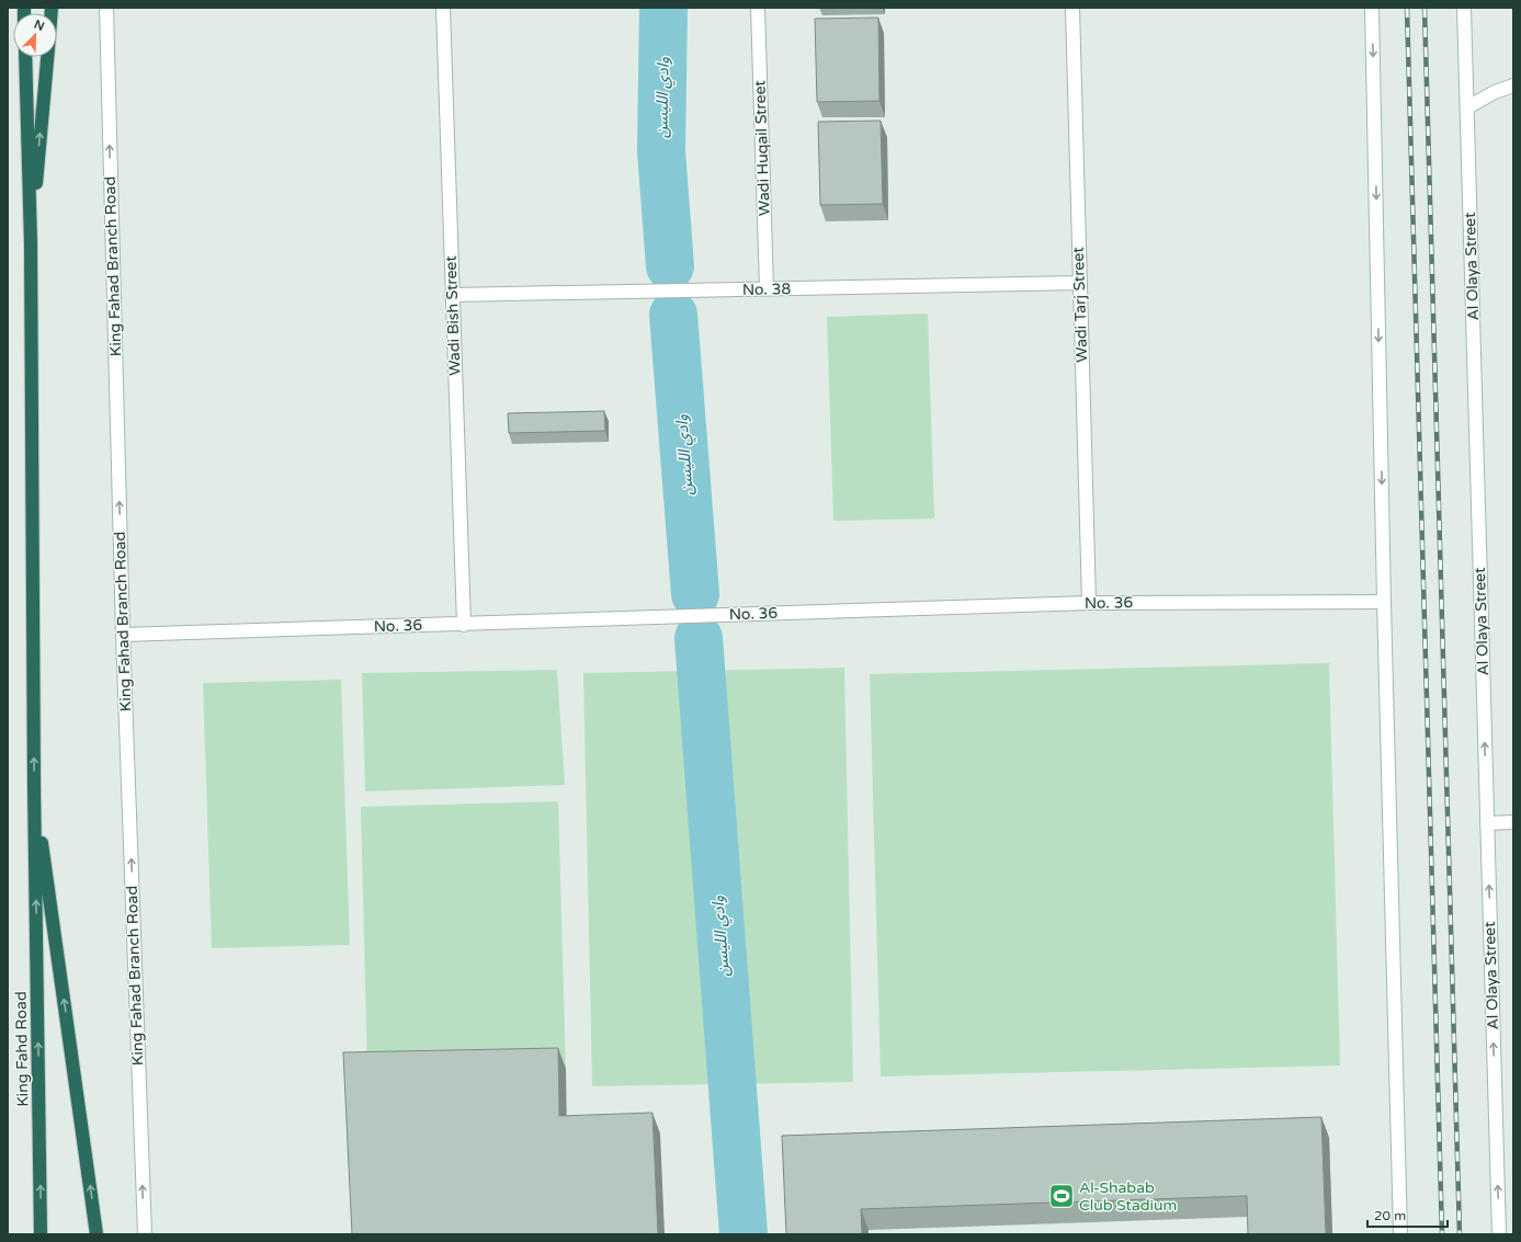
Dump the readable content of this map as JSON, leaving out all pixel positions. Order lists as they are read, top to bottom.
{
  "streets": {
    "highway": ["King Fahd Road"],
    "main road": [
      "Wadi Huqail Street",
      "King Fahad Branch Road",
      "Al Olaya Street",
      "No. 38",
      "Wadi Tarj Street",
      "Wadi Bish Street",
      "No. 36"
    ]
  },
  "crossings": [
    ["Wadi Huqail Street", "No. 38"],
    ["King Fahad Branch Road", "No. 36"],
    ["No. 38", "Wadi Tarj Street"],
    ["No. 38", "Wadi Bish Street"],
    ["Wadi Tarj Street", "No. 36"],
    ["Wadi Bish Street", "No. 36"]
  ],
  "one_way": ["King Fahad Branch Road"],
  "water": ["وادي الليسن"],
  "places": {
    "sports": ["Al-Shabab Club Stadium"]
  },
  "scale_bar": "20 m",
  "north": "top right"
}
